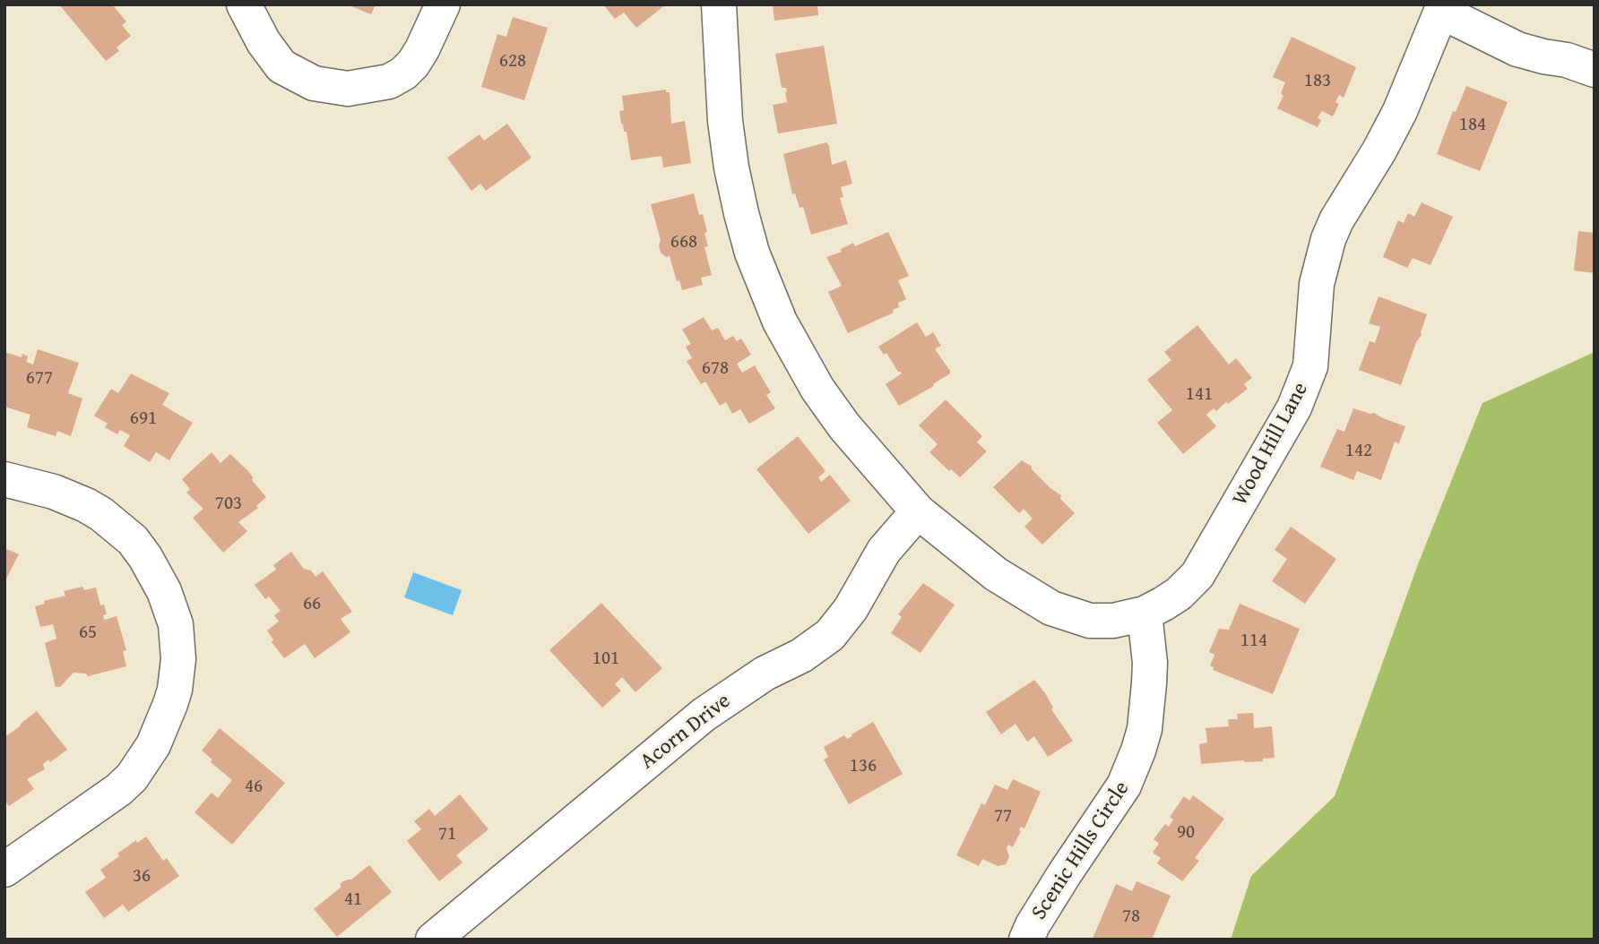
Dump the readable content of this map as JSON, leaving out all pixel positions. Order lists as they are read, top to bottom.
{
  "streets": {
    "street": ["Wood Hill Lane", "Acorn Drive", "Scenic Hills Circle"]
  },
  "crossings": [
    ["Wood Hill Lane", "Acorn Drive"],
    ["Wood Hill Lane", "Scenic Hills Circle"]
  ],
  "house_numbers": [
    "628",
    "183",
    "184",
    "668",
    "678",
    "677",
    "141",
    "691",
    "142",
    "703",
    "66",
    "65",
    "114",
    "101",
    "136",
    "46",
    "77",
    "90",
    "71",
    "36",
    "41",
    "78"
  ]
}
